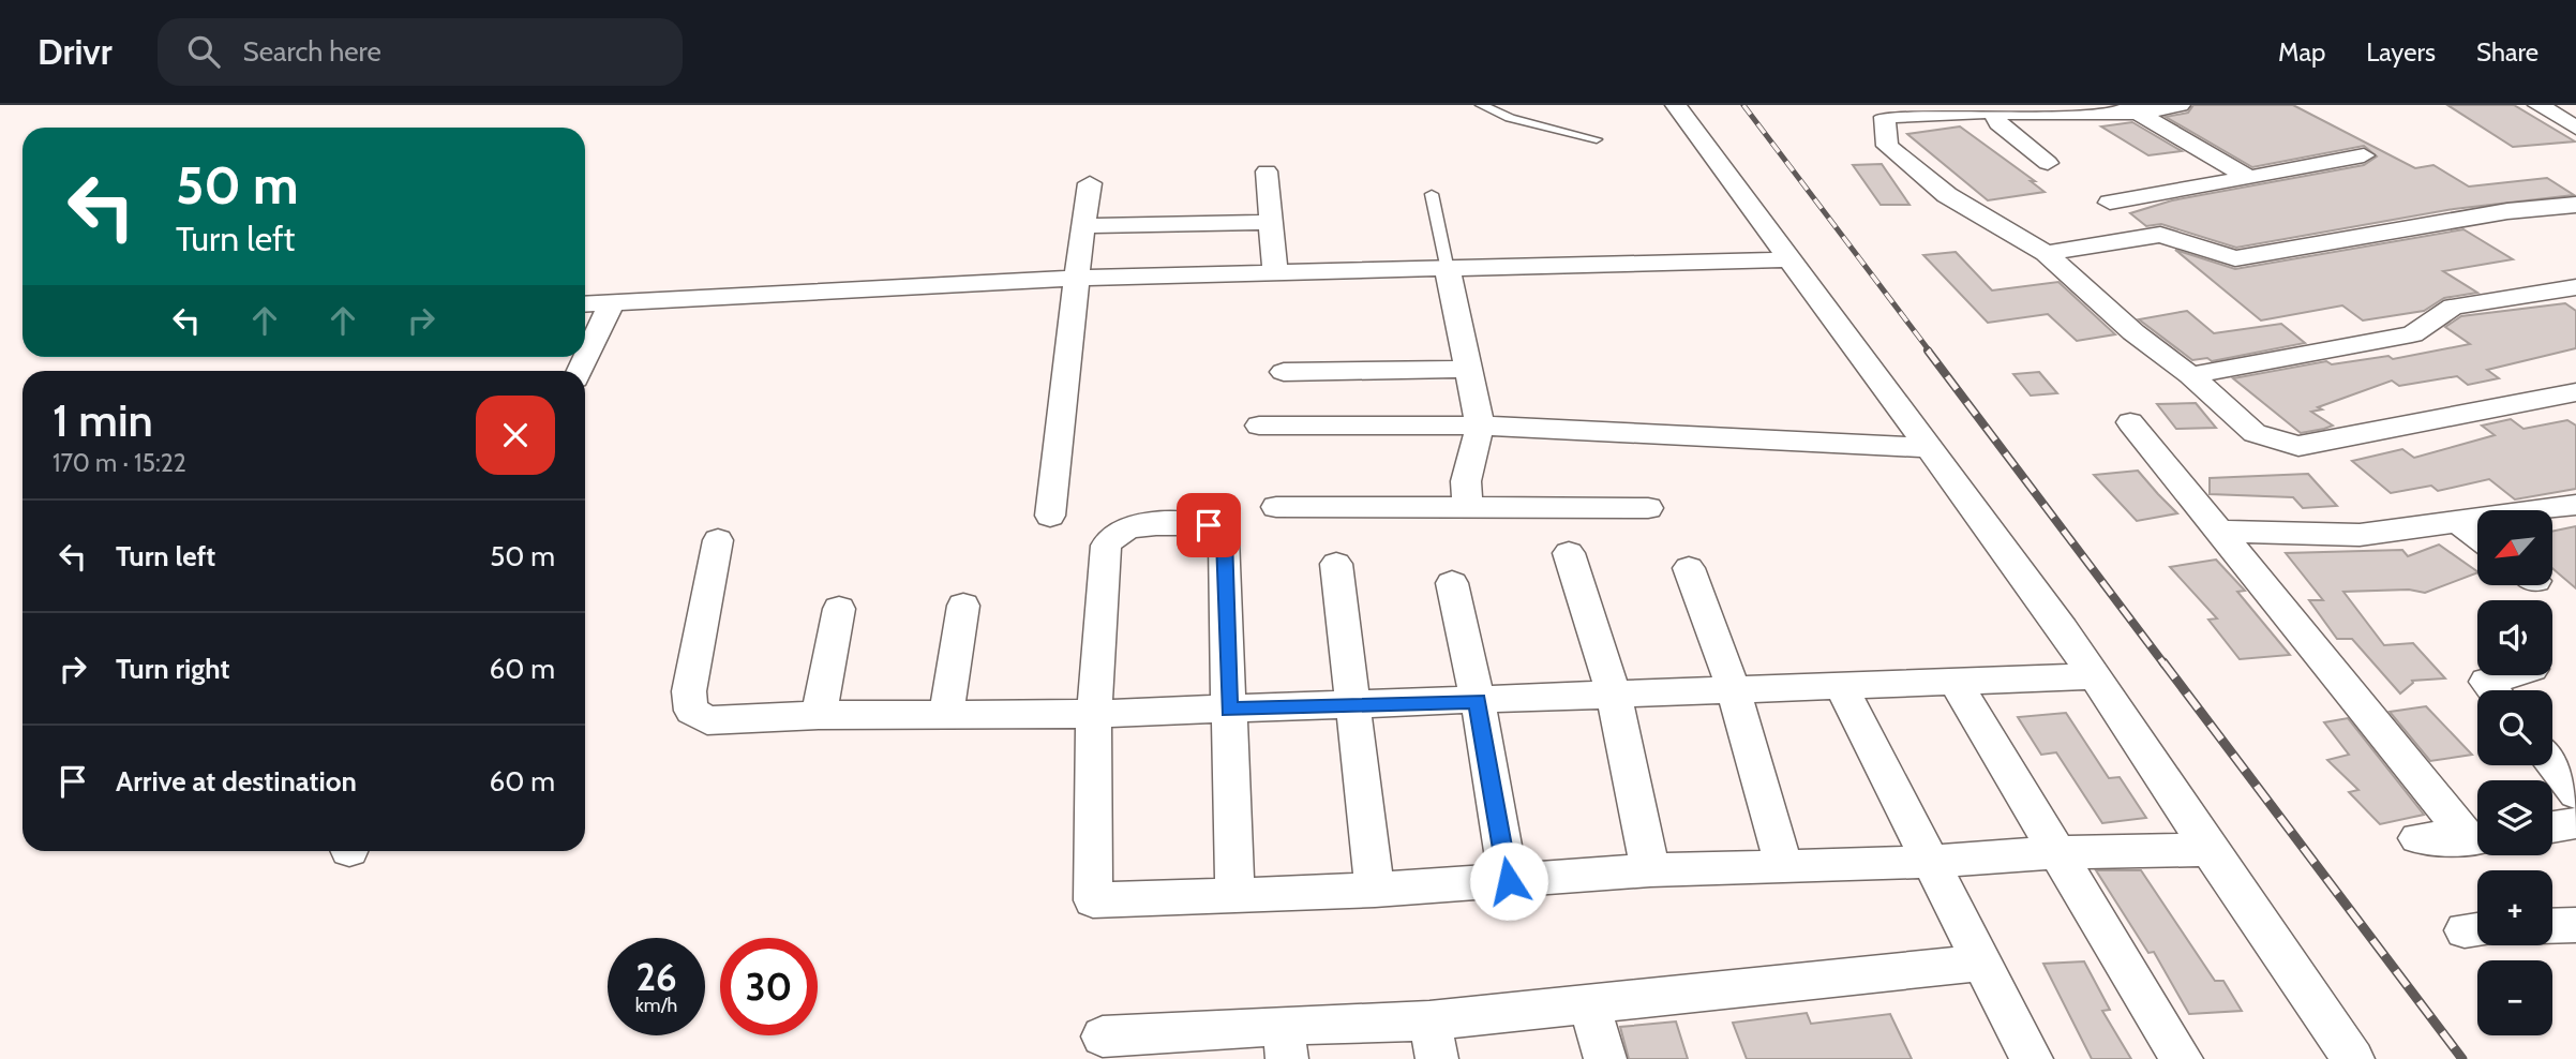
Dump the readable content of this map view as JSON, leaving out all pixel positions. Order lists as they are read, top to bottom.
{
  "north": "bottom left",
  "page": {
    "header": "Drivr",
    "search": "Search here",
    "nav": ["Map", "Layers", "Share"],
    "turn": ["50 m", "Turn left"],
    "heading": ["1 min", "170 m · 15:22"],
    "list": [
      {
        "name": "Turn left",
        "value": "50 m"
      },
      {
        "name": "Turn right",
        "value": "60 m"
      },
      {
        "name": "Arrive at destination",
        "value": "60 m"
      }
    ],
    "map_buttons": ["+", "−"],
    "speed": "26 km/h",
    "limit": "30"
  }
}
